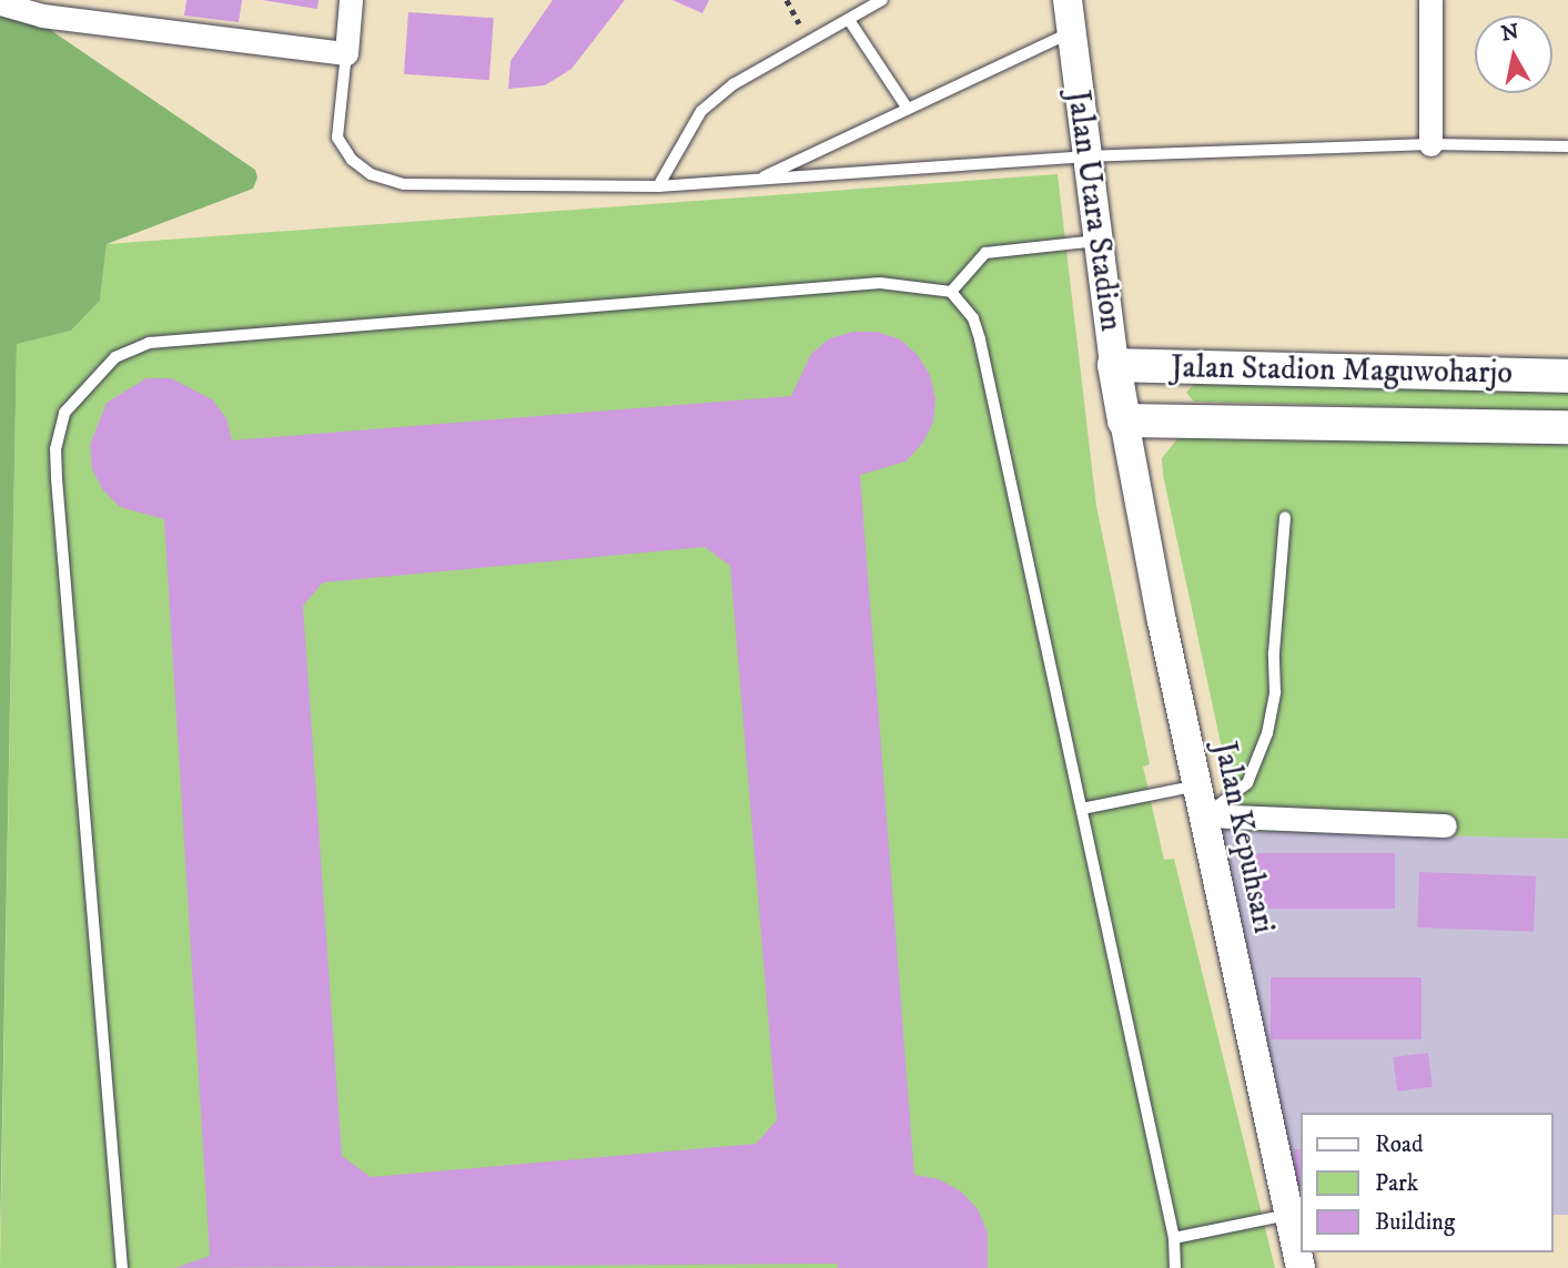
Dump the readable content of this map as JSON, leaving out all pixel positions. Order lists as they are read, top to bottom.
{
  "streets": {
    "main road": ["Jalan Utara Stadion", "Jalan Stadion Maguwoharjo"],
    "street": ["Jalan Kepuhsari"]
  },
  "crossings": [
    ["Jalan Utara Stadion", "Jalan Stadion Maguwoharjo"],
    ["Jalan Utara Stadion", "Jalan Kepuhsari"],
    ["Jalan Stadion Maguwoharjo", "Jalan Kepuhsari"]
  ],
  "legend": ["Road", "Park", "Building"],
  "north": "top"
}
